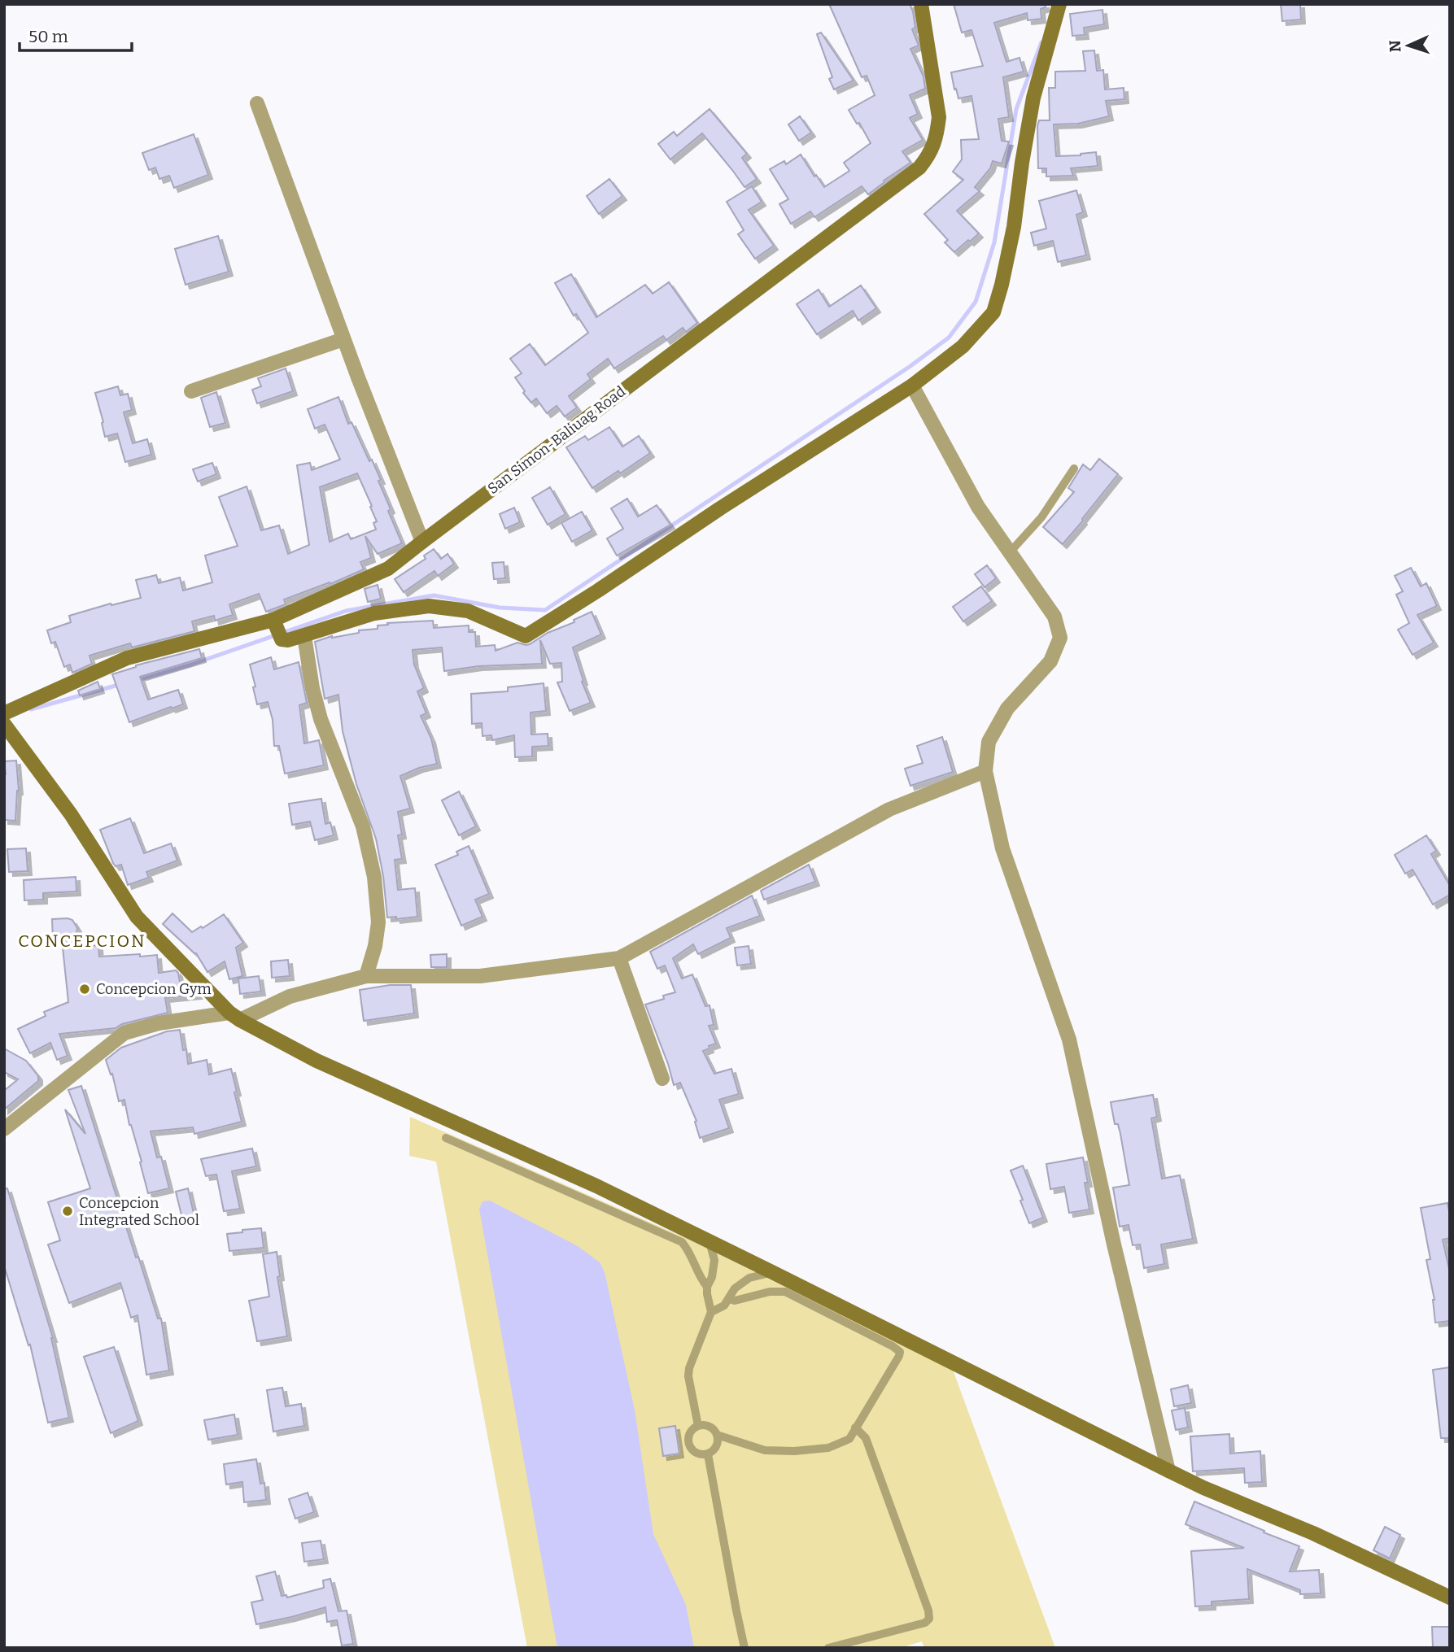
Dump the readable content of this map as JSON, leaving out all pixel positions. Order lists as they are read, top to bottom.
{
  "streets": {
    "main road": ["San Simon-Baliuag Road"]
  },
  "districts": ["CONCEPCION"],
  "places": ["Concepcion Gym", "Concepcion Integrated School"],
  "scale_bar": "50 m",
  "north": "left"
}
